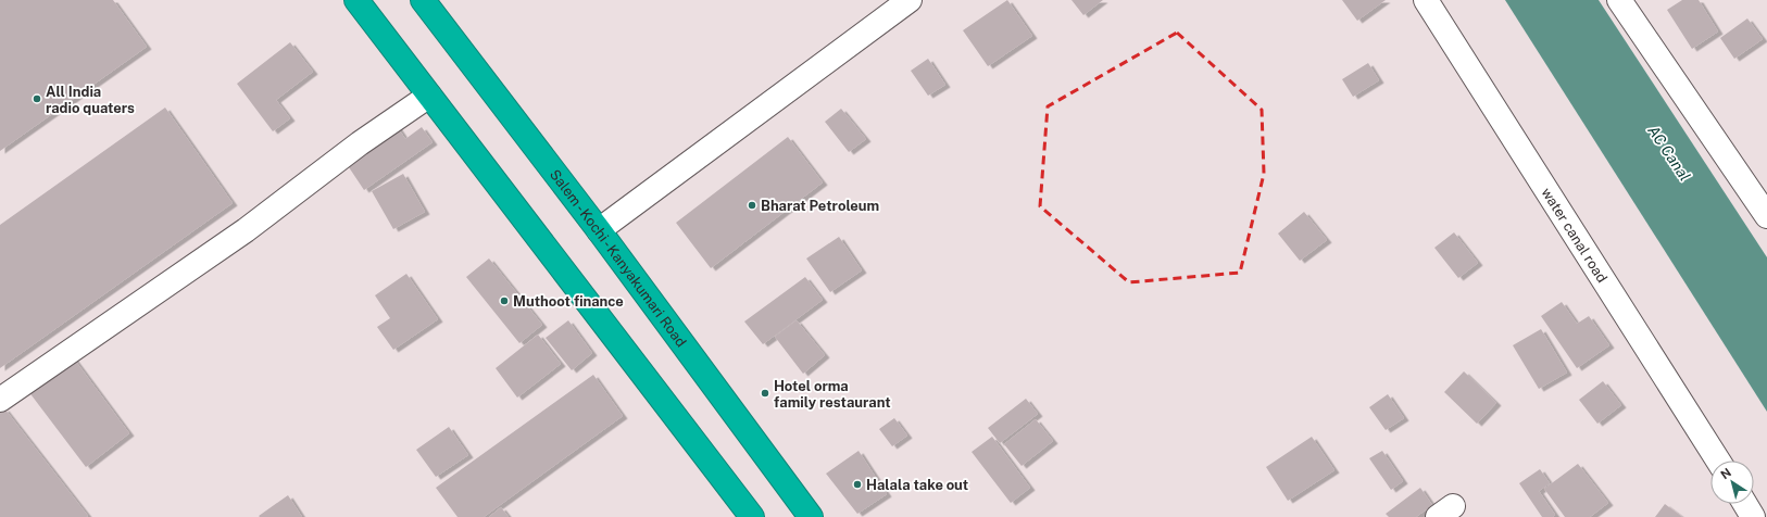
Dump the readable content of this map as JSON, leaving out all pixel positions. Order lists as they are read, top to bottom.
{
  "streets": {
    "highway": ["Salem - Kochi - Kanyakumari Road"],
    "street": ["water canal road"]
  },
  "water": ["AC Canal"],
  "places": [
    "All India radio quaters",
    "Bharat Petroleum",
    "Muthoot finance",
    "Hotel orma family restaurant",
    "Halala take out"
  ],
  "north": "top left"
}
